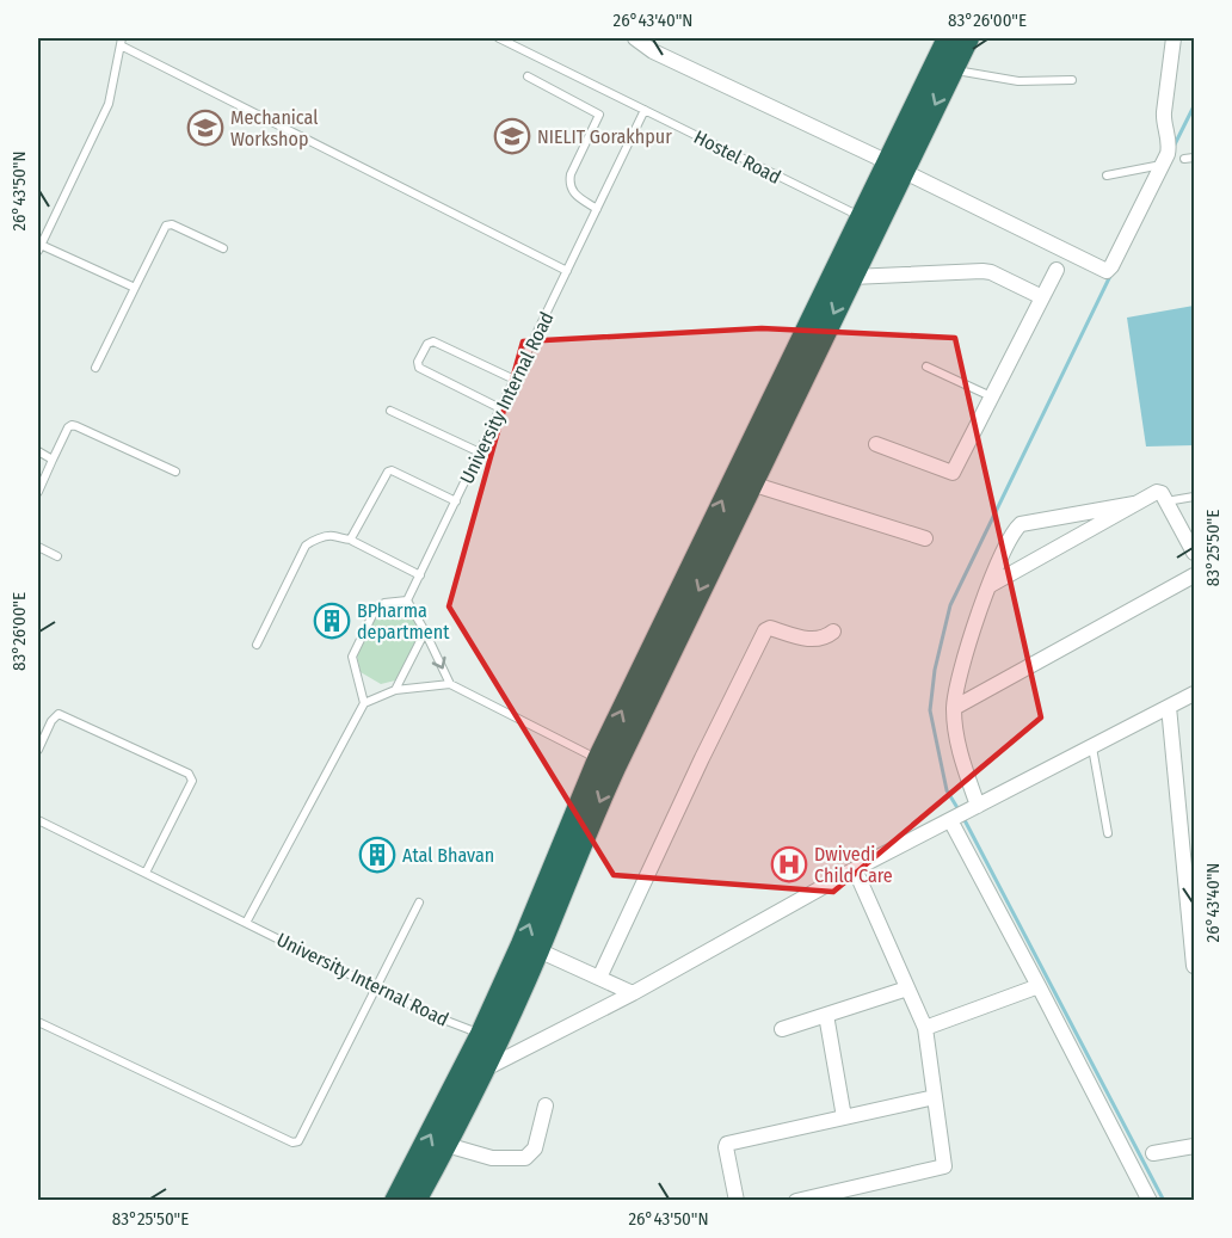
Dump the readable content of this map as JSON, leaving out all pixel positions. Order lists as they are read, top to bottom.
{
  "streets": {
    "lane": ["Hostel Road", "University Internal Road"]
  },
  "crossings": [
    ["Hostel Road", "University Internal Road"]
  ],
  "places": {
    "school or university": ["Mechanical Workshop", "NIELIT Gorakhpur"],
    "building": ["BPharma department", "Atal Bhavan"],
    "hospital": ["Dwivedi Child Care"]
  },
  "coordinates": [
    "26°43'40\"N",
    "83°26'00\"E",
    "26°43'50\"N",
    "83°25'50\"E"
  ]
}
